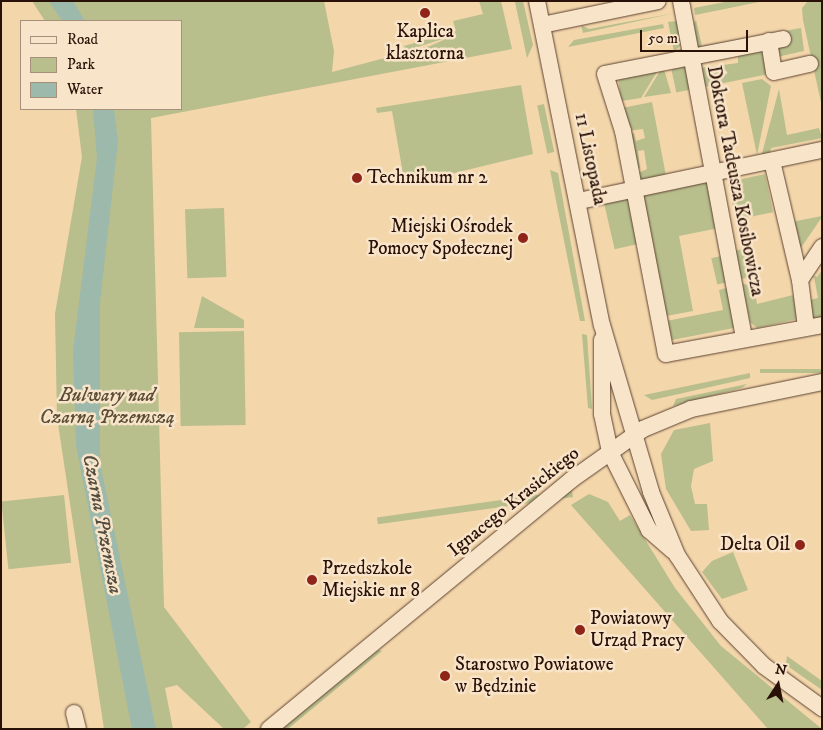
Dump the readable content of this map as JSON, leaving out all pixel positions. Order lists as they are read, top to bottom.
{
  "streets": {
    "street": ["11 Listopada", "Doktora Tadeusza Kosibowicza", "Ignacego Krasickiego"]
  },
  "crossings": [
    ["11 Listopada", "Ignacego Krasickiego"]
  ],
  "water": ["Czarna Przemsza"],
  "parks": ["Bulwary nad Czarną Przemszą"],
  "places": [
    "Kaplica klasztorna",
    "Technikum nr 2",
    "Miejski Ośrodek Pomocy Społecznej",
    "Delta Oil",
    "Przedszkole Miejskie nr 8",
    "Powiatowy Urząd Pracy",
    "Starostwo Powiatowe w Będzinie"
  ],
  "legend": ["Road", "Park", "Water"],
  "scale_bar": "50 m",
  "north": "top"
}
